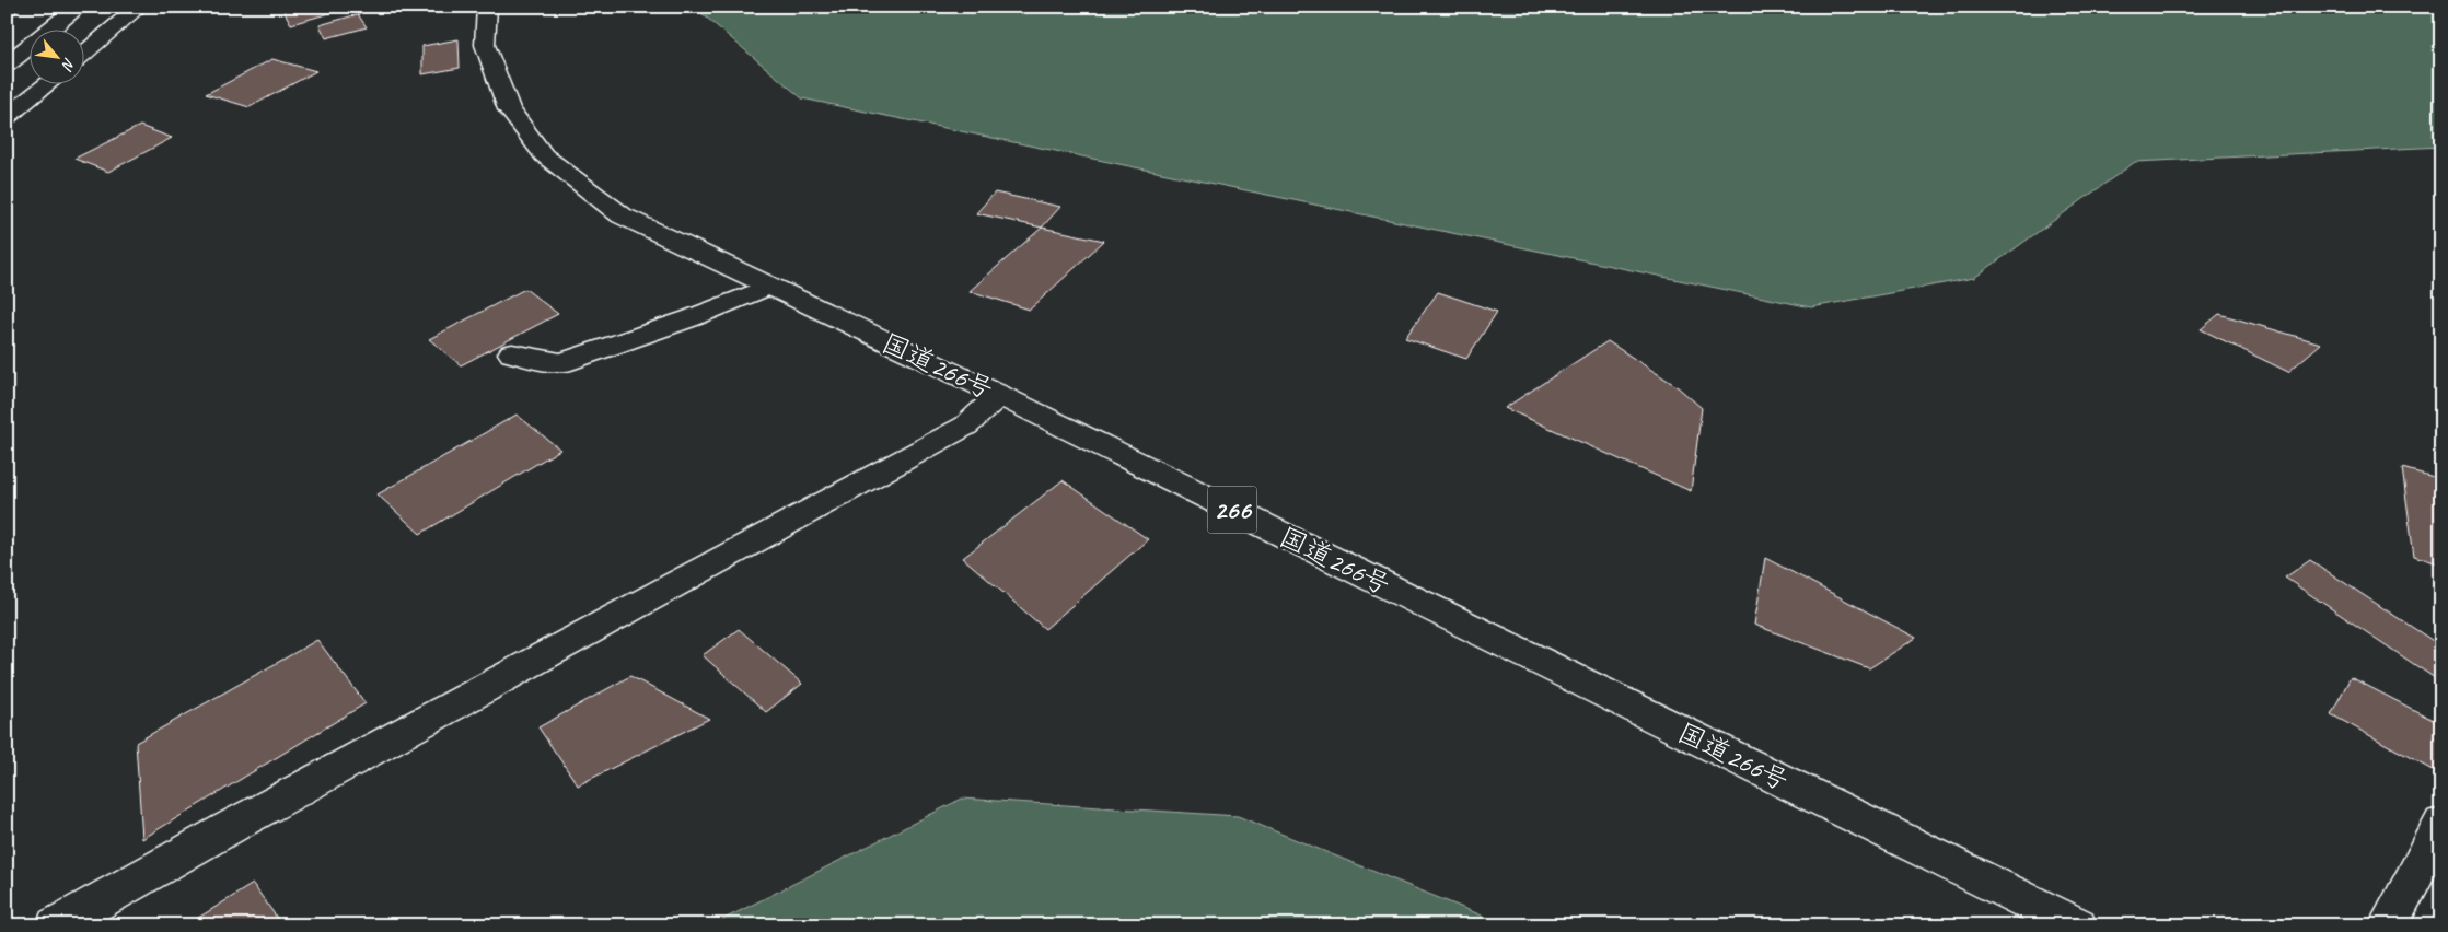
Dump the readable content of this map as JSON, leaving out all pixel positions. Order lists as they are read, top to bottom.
{
  "streets": {
    "main road": ["国道266号", "266"]
  },
  "north": "bottom right"
}
